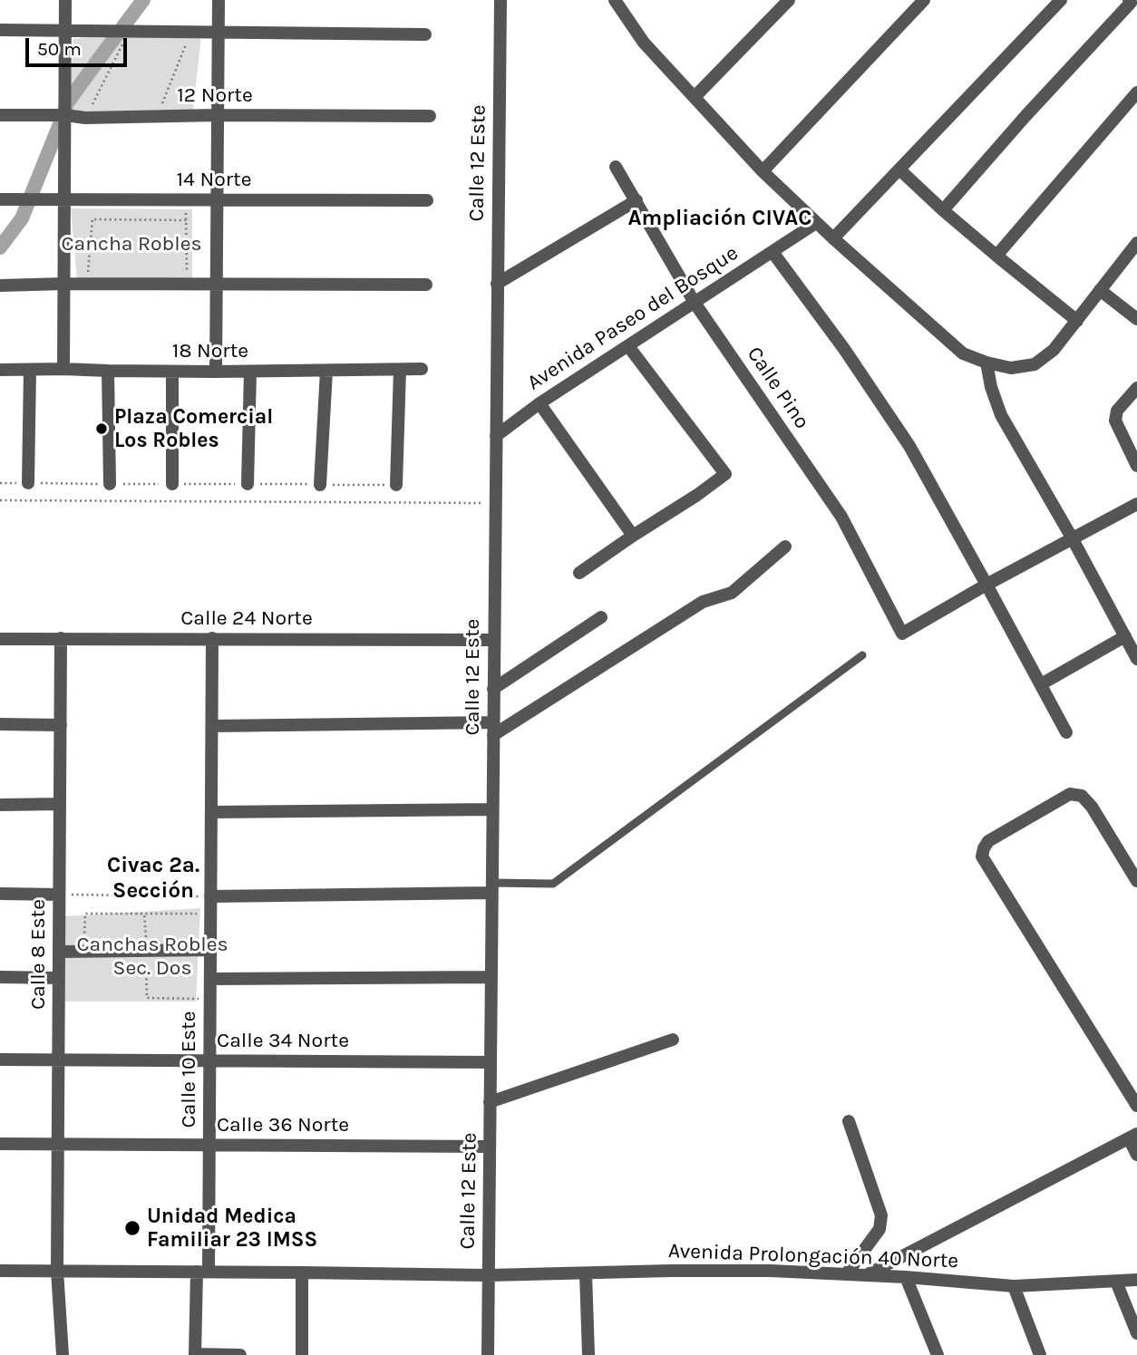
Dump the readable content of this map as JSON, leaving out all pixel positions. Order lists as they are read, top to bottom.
{
  "streets": {
    "street": [
      "12 Norte",
      "Calle 12 Este",
      "14 Norte",
      "Avenida Paseo del Bosque",
      "18 Norte",
      "Calle Pino",
      "Calle 24 Norte",
      "Calle 8 Este",
      "Calle 34 Norte",
      "Calle 10 Este",
      "Calle 36 Norte",
      "Avenida Prolongación 40 Norte"
    ]
  },
  "crossings": [
    ["Calle 12 Este", "Avenida Paseo del Bosque"],
    ["Calle 12 Este", "Calle 24 Norte"],
    ["Calle 12 Este", "Calle 34 Norte"],
    ["Calle 12 Este", "Calle 36 Norte"],
    ["Calle 12 Este", "Avenida Prolongación 40 Norte"],
    ["Avenida Paseo del Bosque", "Calle Pino"],
    ["Calle 24 Norte", "Calle 8 Este"],
    ["Calle 24 Norte", "Calle 10 Este"],
    ["Calle 8 Este", "Calle 34 Norte"],
    ["Calle 8 Este", "Calle 36 Norte"],
    ["Calle 8 Este", "Avenida Prolongación 40 Norte"],
    ["Calle 34 Norte", "Calle 10 Este"],
    ["Calle 10 Este", "Calle 36 Norte"],
    ["Calle 10 Este", "Avenida Prolongación 40 Norte"]
  ],
  "districts": ["Ampliación CIVAC", "Civac 2a. Sección"],
  "parks": ["Cancha Robles", "Canchas Robles Sec. Dos"],
  "places": ["Plaza Comercial Los Robles", "Unidad Medica Familiar 23 IMSS"],
  "scale_bar": "50 m"
}
